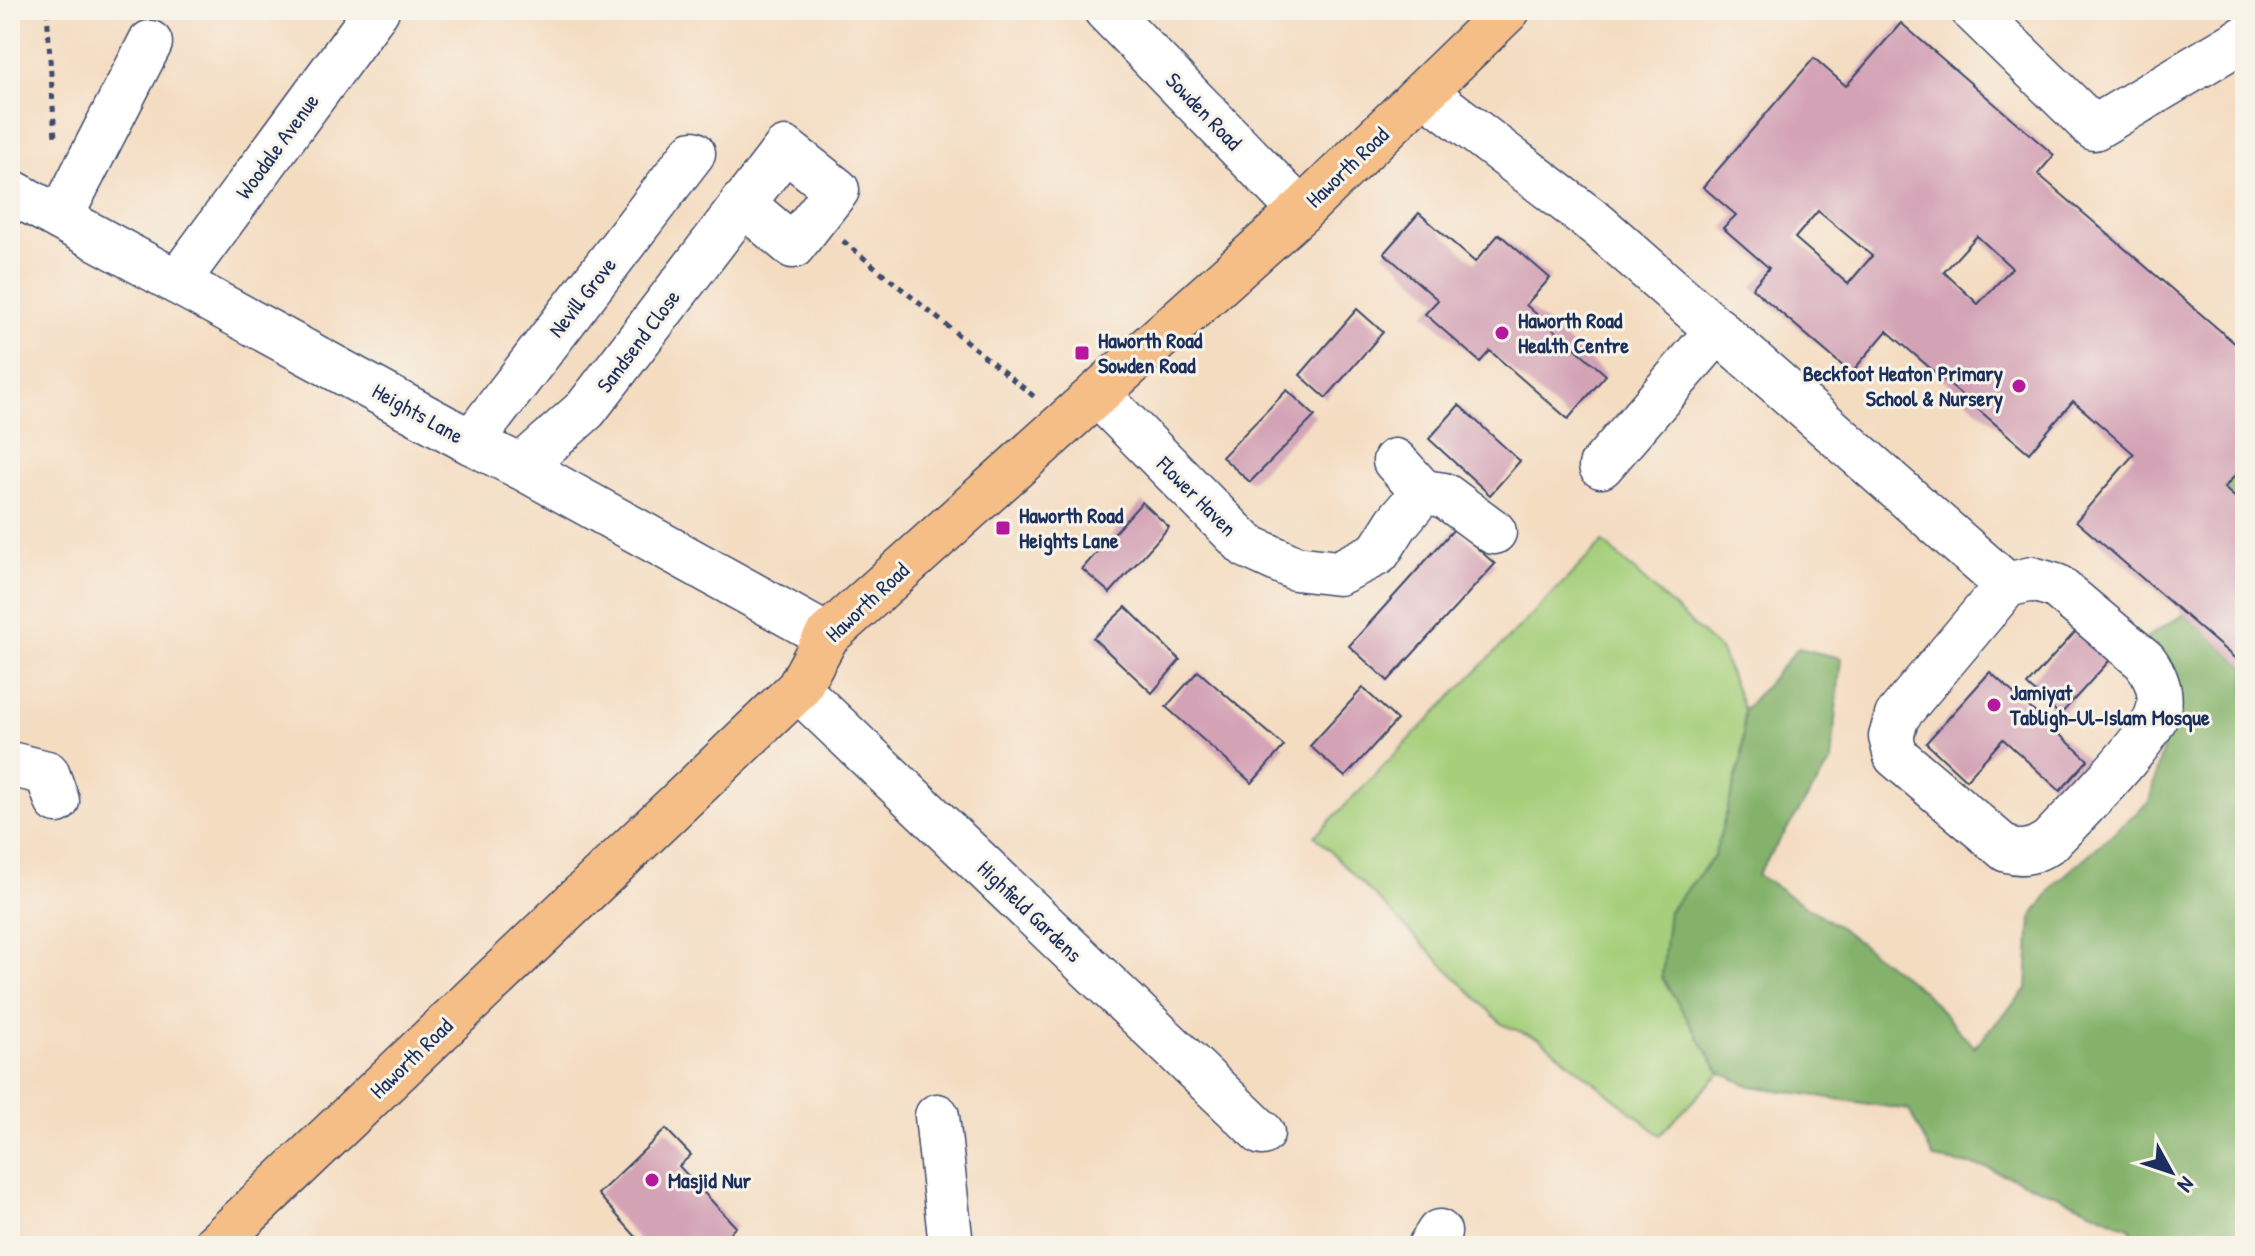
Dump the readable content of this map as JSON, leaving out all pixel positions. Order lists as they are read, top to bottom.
{
  "streets": {
    "main road": ["Haworth Road"],
    "street": [
      "Sowden Road",
      "Woodale Avenue",
      "Nevill Grove",
      "Sandsend Close",
      "Heights Lane",
      "Flower Haven",
      "Highfield Gardens"
    ]
  },
  "crossings": [
    ["Sowden Road", "Haworth Road"],
    ["Woodale Avenue", "Heights Lane"],
    ["Haworth Road", "Heights Lane"],
    ["Haworth Road", "Flower Haven"],
    ["Haworth Road", "Highfield Gardens"],
    ["Nevill Grove", "Heights Lane"],
    ["Sandsend Close", "Heights Lane"]
  ],
  "places": {
    "other": [
      "Haworth Road Health Centre",
      "Beckfoot Heaton Primary School & Nursery",
      "Jamiyat Tabligh-Ul-Islam Mosque",
      "Masjid Nur"
    ],
    "transit": ["Haworth Road Sowden Road", "Haworth Road Heights Lane"]
  },
  "north": "bottom right"
}
